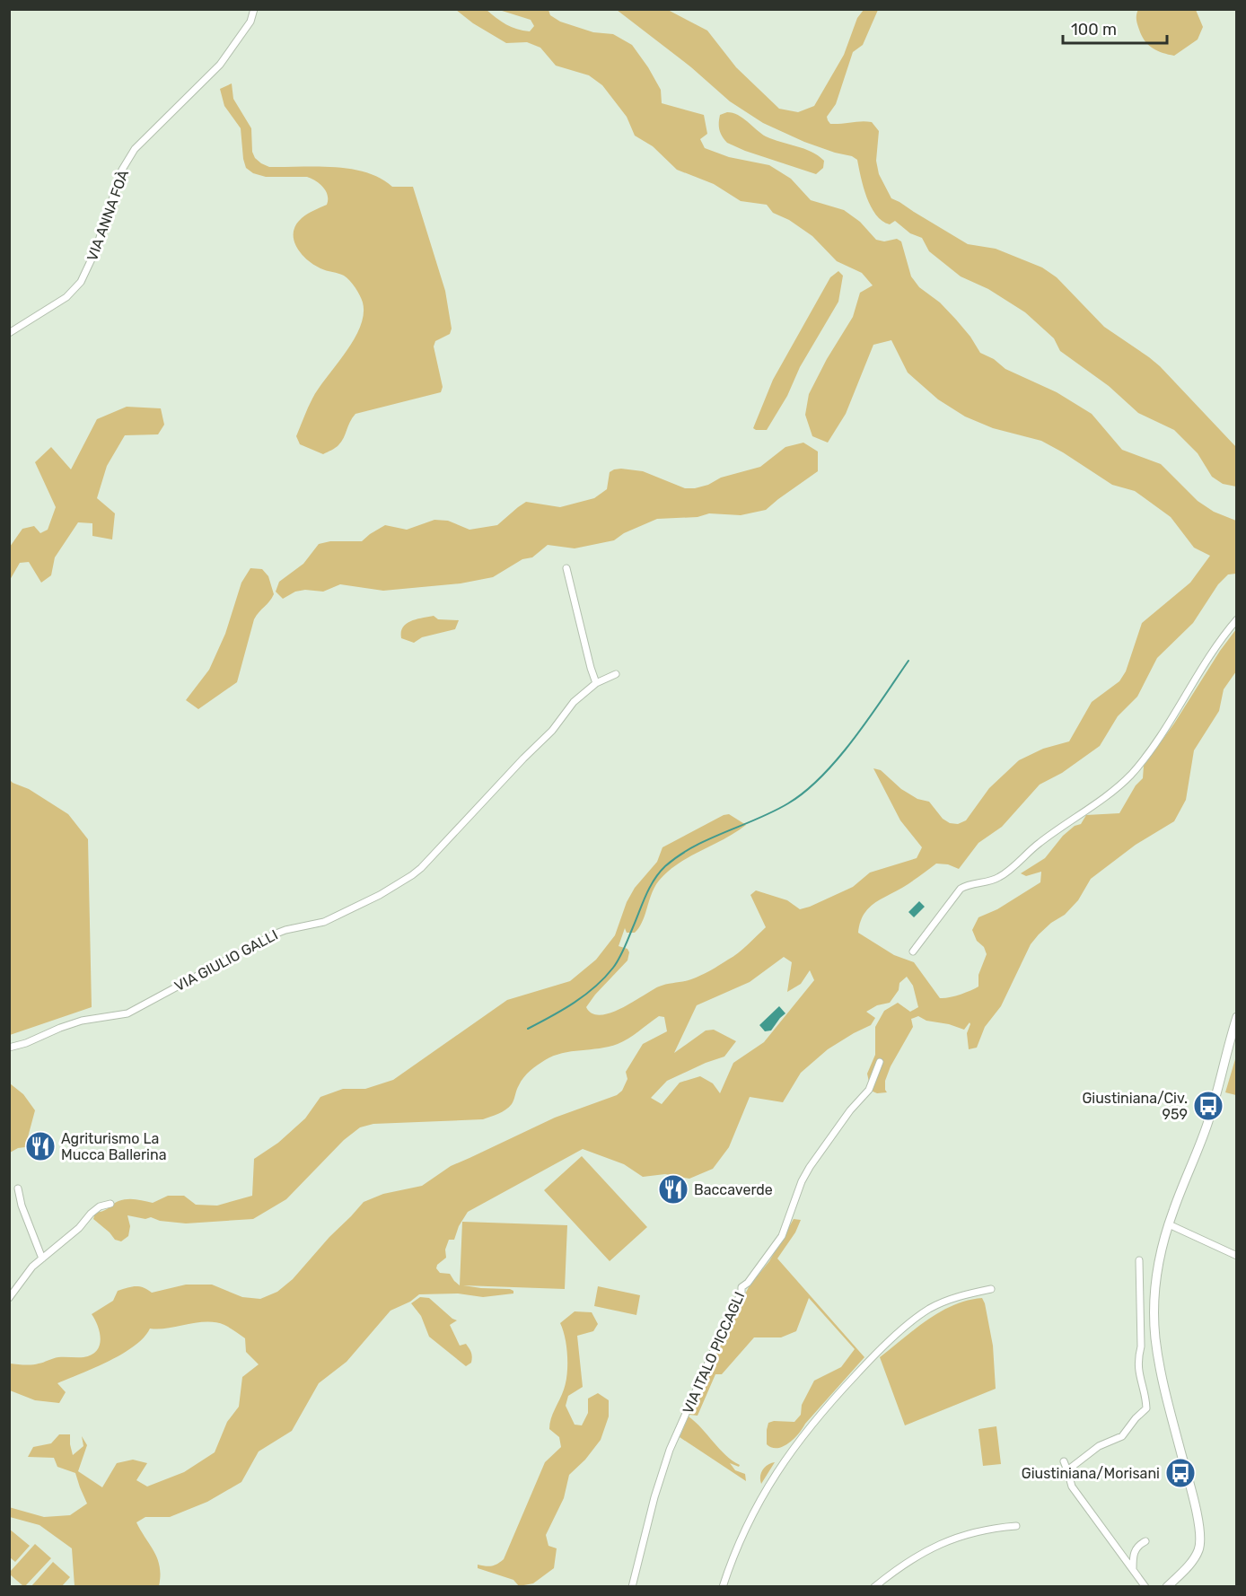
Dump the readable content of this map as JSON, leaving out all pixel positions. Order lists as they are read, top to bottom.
{
  "streets": {
    "street": ["VIA ANNA FOÀ", "VIA GIULIO GALLI", "VIA ITALO PICCAGLI"]
  },
  "places": {
    "bus stop": ["Giustiniana/Civ. 959", "Giustiniana/Morisani"],
    "restaurant": ["Agriturismo La Mucca Ballerina", "Baccaverde"]
  },
  "scale_bar": "100 m"
}
